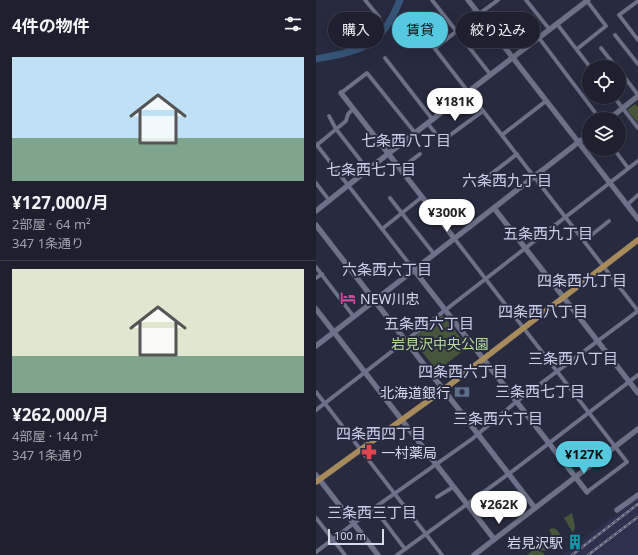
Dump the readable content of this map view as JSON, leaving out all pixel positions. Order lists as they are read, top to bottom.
{
  "districts": [
    "七条西八丁目",
    "七条西七丁目",
    "六条西九丁目",
    "五条西九丁目",
    "六条西六丁目",
    "四条西九丁目",
    "四条西八丁目",
    "五条西六丁目",
    "三条西八丁目",
    "四条西六丁目",
    "三条西七丁目",
    "三条西六丁目",
    "四条西四丁目",
    "三条西三丁目"
  ],
  "parks": ["岩見沢中央公園"],
  "places": {
    "hotel": ["NEW川忠"],
    "bank": ["北海道銀行"],
    "pharmacy": ["一村薬局"],
    "building": ["岩見沢駅"]
  },
  "scale_bar": "100 m",
  "page": {
    "heading": "4件の物件",
    "chip": ["購入", "賃貸", "絞り込み"],
    "list": [
      {
        "name": "¥127,000/月",
        "note": "2部屋 · 64 m² · 347 1条通り"
      },
      {
        "name": "¥262,000/月",
        "note": "4部屋 · 144 m² · 347 1条通り"
      }
    ],
    "price": [
      "¥181K",
      "¥300K",
      "¥127K",
      "¥262K"
    ],
    "scale": "100 m"
  }
}
